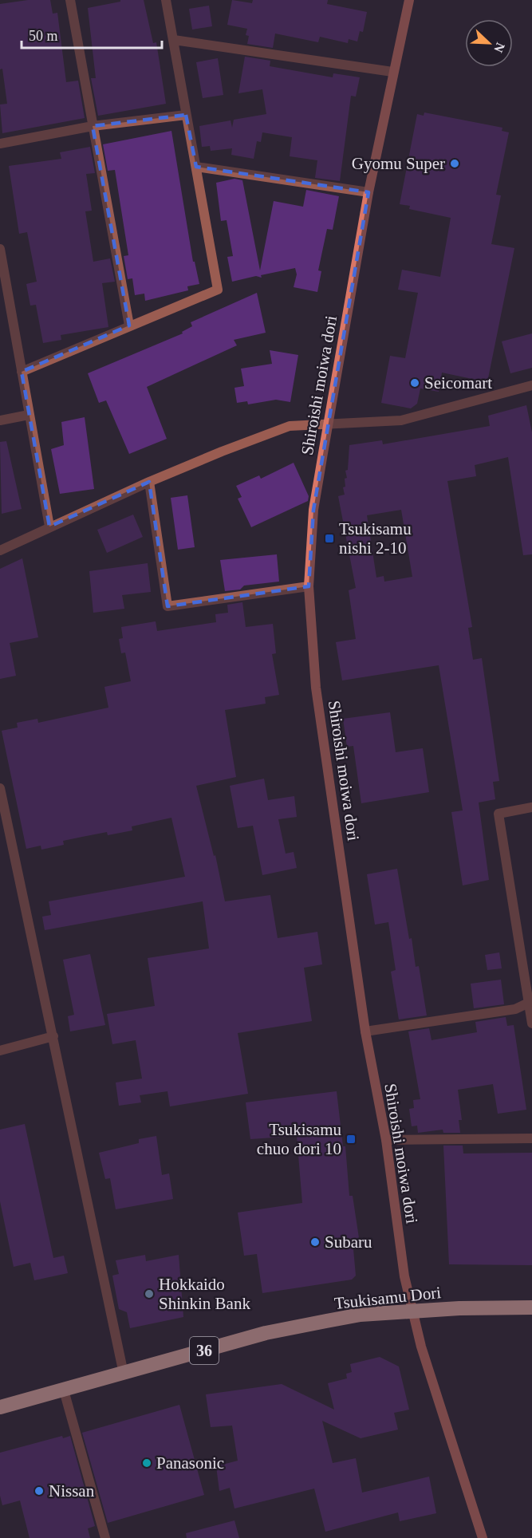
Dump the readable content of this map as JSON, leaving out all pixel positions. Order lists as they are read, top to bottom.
{
  "streets": {
    "highway": ["Tsukisamu Dori", "36"],
    "main road": ["Shiroishi moiwa dori"]
  },
  "crossings": [
    ["Shiroishi moiwa dori", "Tsukisamu Dori"]
  ],
  "places": {
    "other": [
      "Gyomu Super",
      "Seicomart",
      "Subaru",
      "Hokkaido Shinkin Bank",
      "Panasonic",
      "Nissan"
    ],
    "transit": ["Tsukisamu nishi 2-10", "Tsukisamu chuo dori 10"]
  },
  "scale_bar": "50 m",
  "north": "bottom right"
}
